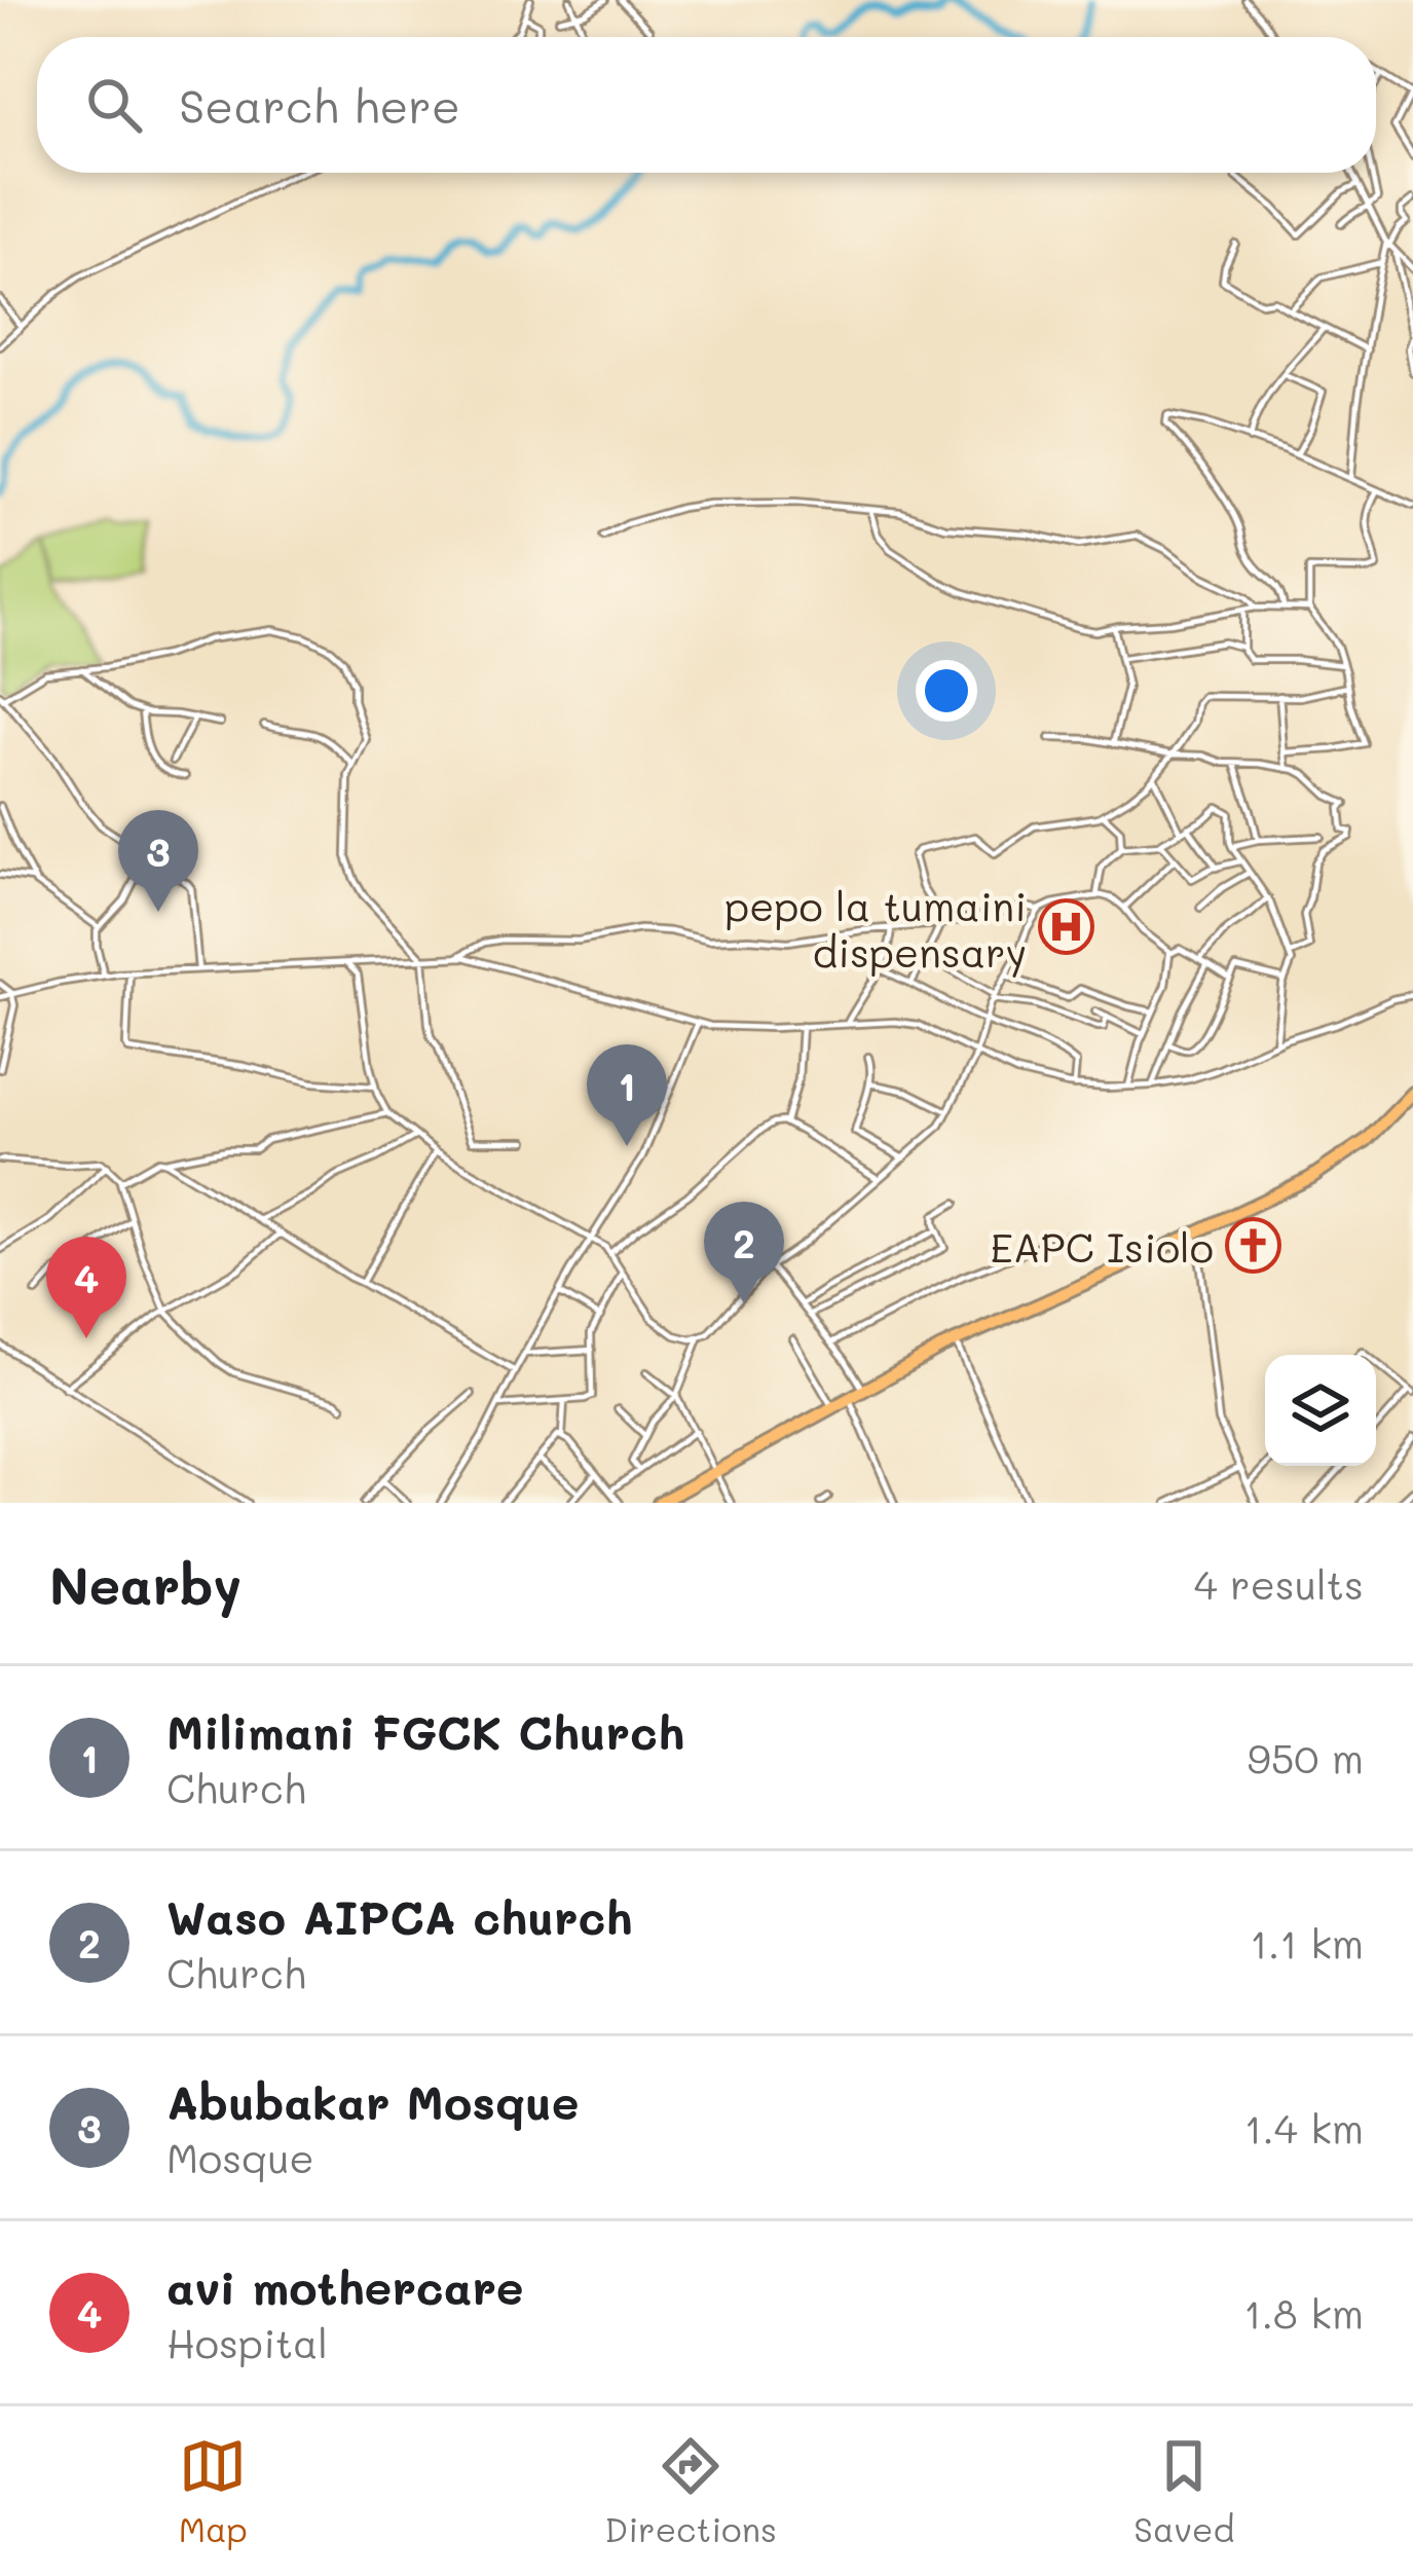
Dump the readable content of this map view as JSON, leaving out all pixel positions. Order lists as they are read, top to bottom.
{
  "places": {
    "hospital": ["pepo la tumaini dispensary"],
    "church": ["EAPC Isiolo"]
  },
  "page": {
    "search": "Search here",
    "pins": [
      "3",
      "1",
      "2",
      "4"
    ],
    "heading": ["Nearby", "4 results"],
    "list": [
      {
        "mark": "1",
        "name": "Milimani FGCK Church",
        "note": "Church",
        "value": "950 m"
      },
      {
        "mark": "2",
        "name": "Waso AIPCA church",
        "note": "Church",
        "value": "1.1 km"
      },
      {
        "mark": "3",
        "name": "Abubakar Mosque",
        "note": "Mosque",
        "value": "1.4 km"
      },
      {
        "mark": "4",
        "name": "avi mothercare",
        "note": "Hospital",
        "value": "1.8 km"
      }
    ],
    "nav": ["Map", "Directions", "Saved"]
  }
}
